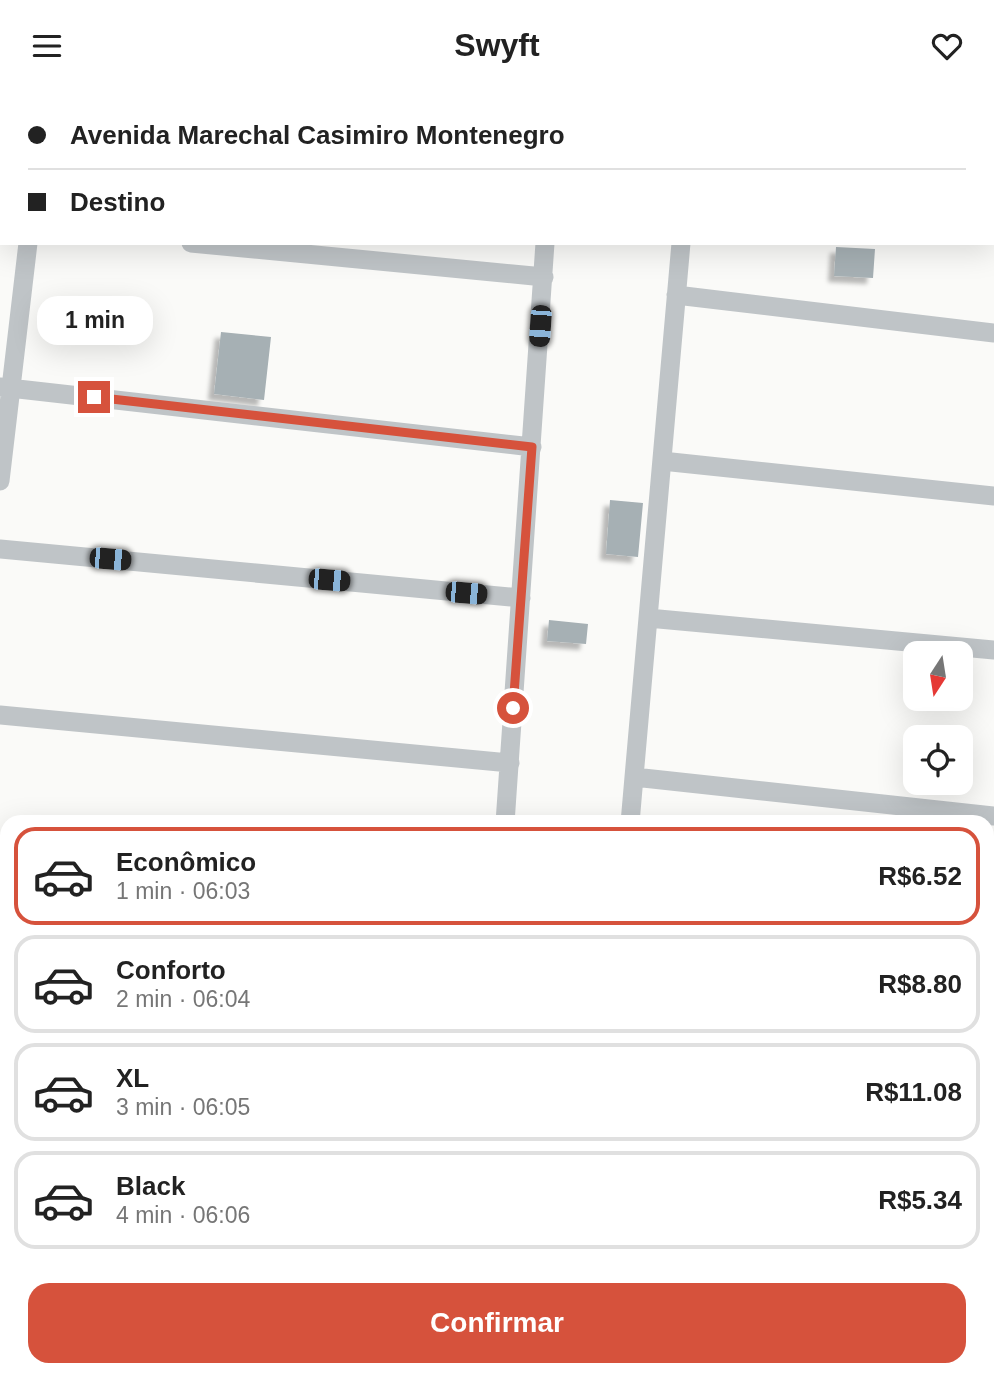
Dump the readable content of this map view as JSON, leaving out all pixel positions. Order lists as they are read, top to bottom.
{
  "north": "bottom",
  "page": {
    "header": "Swyft",
    "banner": ["Avenida Marechal Casimiro Montenegro", "Destino"],
    "bubble": "1 min",
    "list": [
      {
        "name": "Econômico",
        "note": "1 min · 06:03",
        "value": "R$6.52"
      },
      {
        "name": "Conforto",
        "note": "2 min · 06:04",
        "value": "R$8.80"
      },
      {
        "name": "XL",
        "note": "3 min · 06:05",
        "value": "R$11.08"
      },
      {
        "name": "Black",
        "note": "4 min · 06:06",
        "value": "R$5.34"
      }
    ],
    "buttons": "Confirmar"
  }
}
